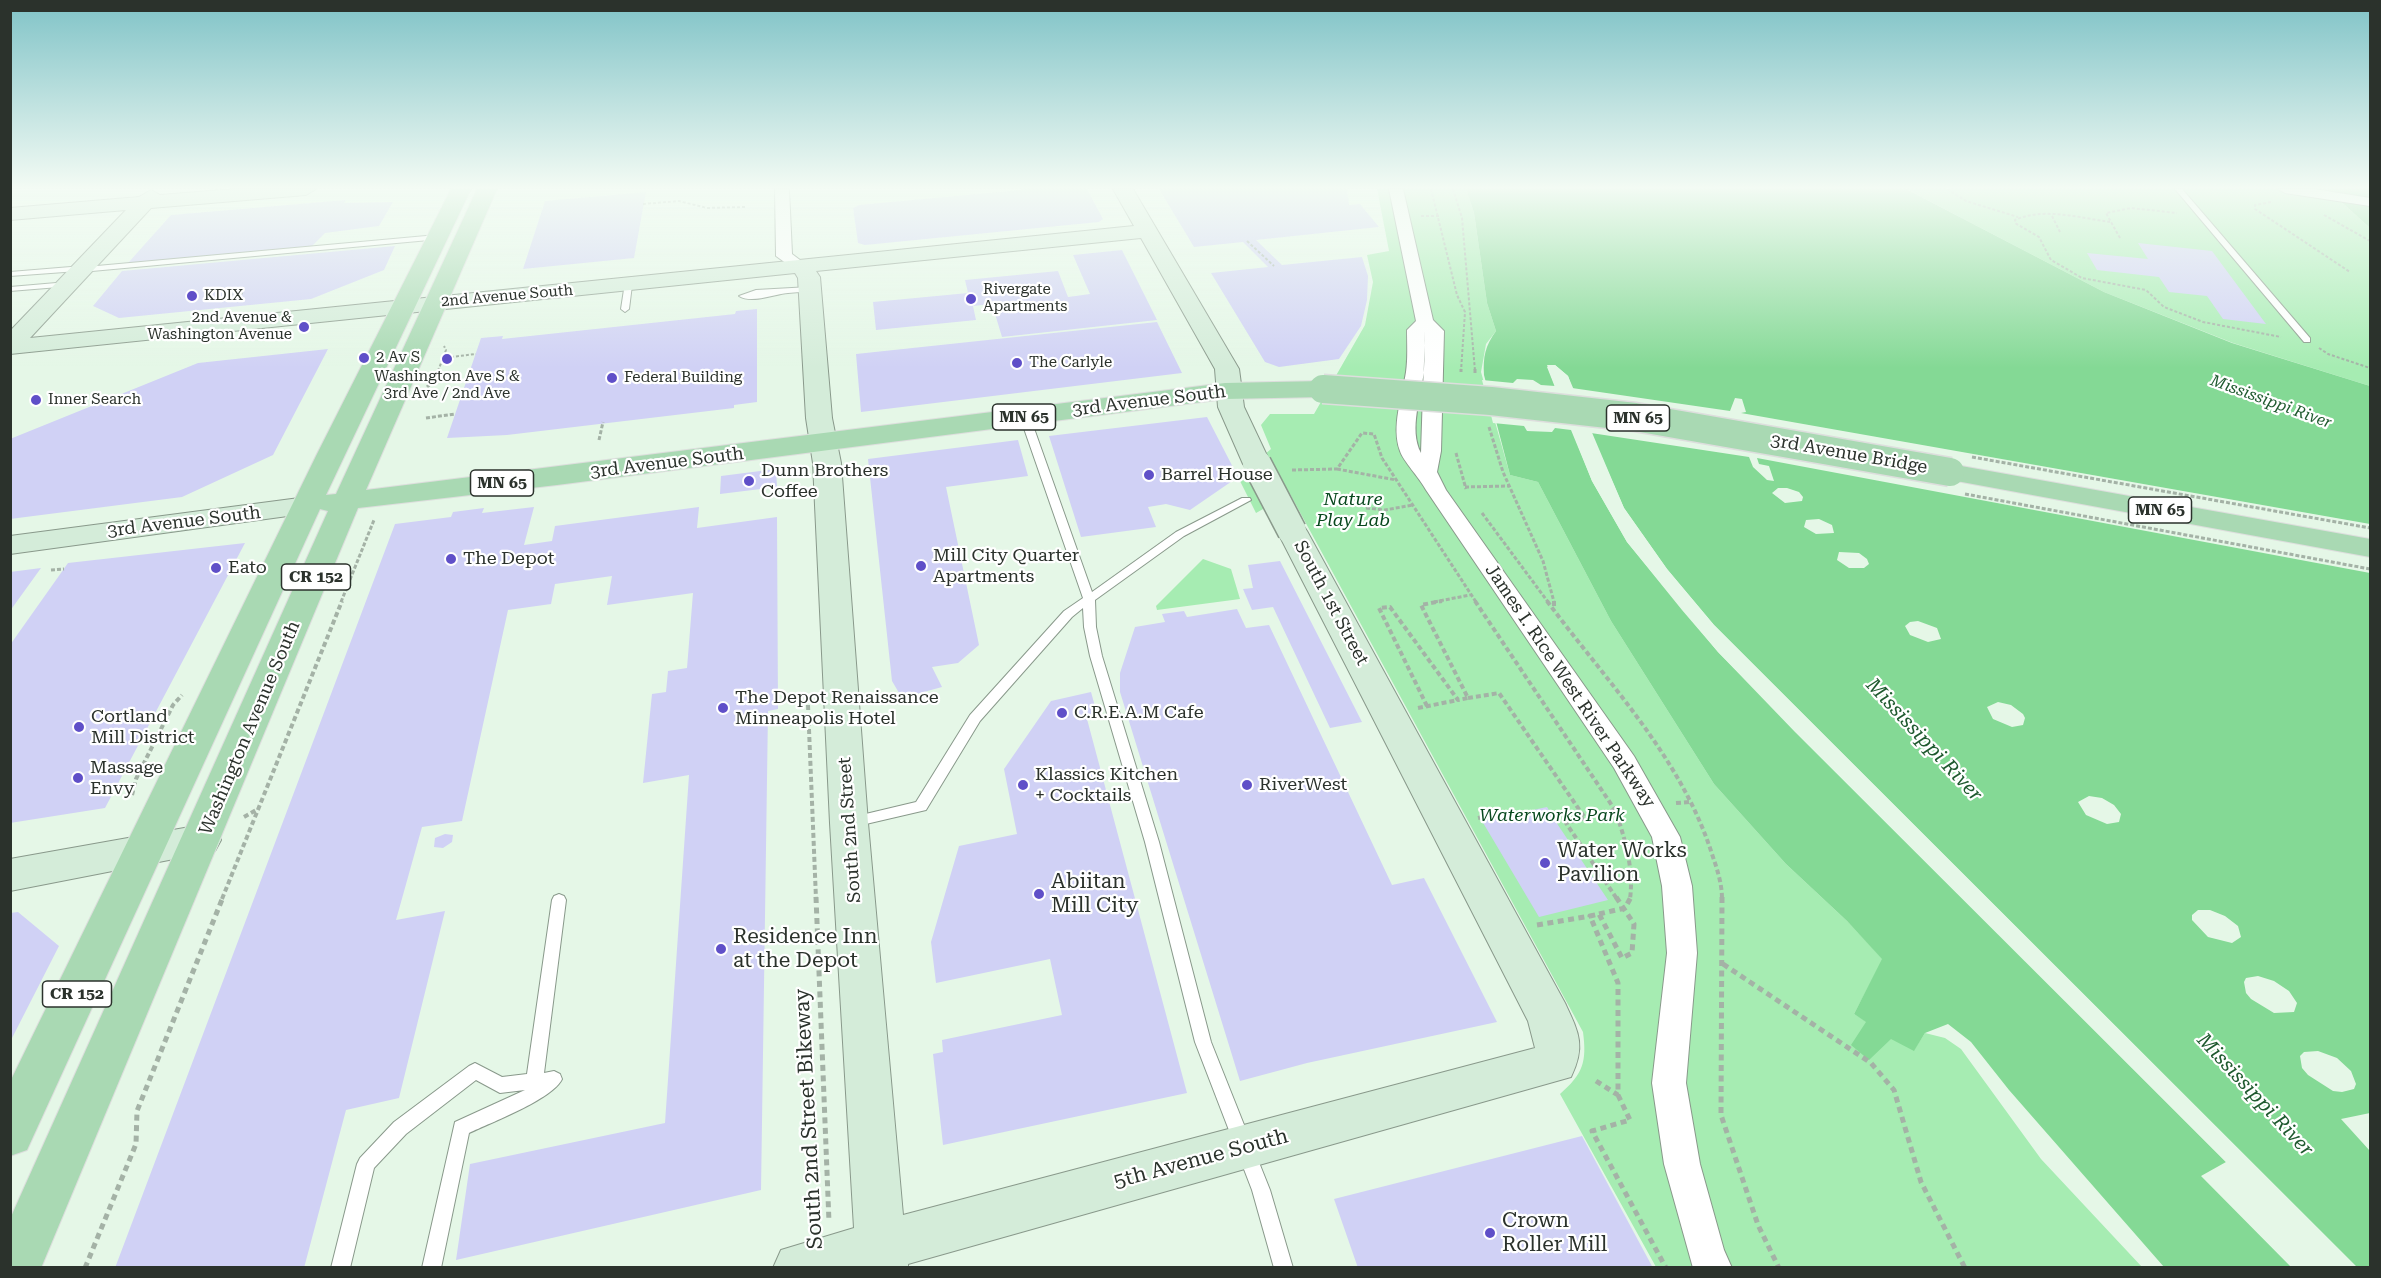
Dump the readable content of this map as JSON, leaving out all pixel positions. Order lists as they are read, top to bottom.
{
  "streets": {
    "main road": [
      "3rd Avenue South",
      "MN 65",
      "3rd Avenue Bridge",
      "CR 152",
      "Washington Avenue South"
    ],
    "street": [
      "2nd Avenue South",
      "South 1st Street",
      "James I. Rice West River Parkway",
      "South 2nd Street",
      "5th Avenue South"
    ],
    "path": ["South 2nd Street Bikeway"]
  },
  "crossings": [
    ["2nd Avenue South", "CR 152"],
    ["2nd Avenue South", "Washington Avenue South"],
    ["2nd Avenue South", "South 2nd Street"],
    ["3rd Avenue South", "3rd Avenue Bridge"],
    ["3rd Avenue South", "CR 152"],
    ["3rd Avenue South", "South 1st Street"],
    ["3rd Avenue South", "Washington Avenue South"],
    ["3rd Avenue South", "South 2nd Street"],
    ["South 1st Street", "5th Avenue South"],
    ["South 2nd Street", "South 2nd Street Bikeway"],
    ["South 2nd Street", "5th Avenue South"],
    ["South 2nd Street Bikeway", "5th Avenue South"]
  ],
  "water": ["Mississippi River"],
  "parks": ["Nature Play Lab", "Waterworks Park"],
  "places": [
    "KDIX",
    "Rivergate Apartments",
    "2nd Avenue & Washington Avenue",
    "2 Av S",
    "Washington Ave S & 3rd Ave / 2nd Ave",
    "The Carlyle",
    "Federal Building",
    "Inner Search",
    "Barrel House",
    "Dunn Brothers Coffee",
    "The Depot",
    "Mill City Quarter Apartments",
    "Eato",
    "The Depot Renaissance Minneapolis Hotel",
    "C.R.E.A.M Cafe",
    "Cortland Mill District",
    "Massage Envy",
    "Klassics Kitchen + Cocktails",
    "RiverWest",
    "Water Works Pavilion",
    "Abiitan Mill City",
    "Residence Inn at the Depot",
    "Crown Roller Mill"
  ]
}
